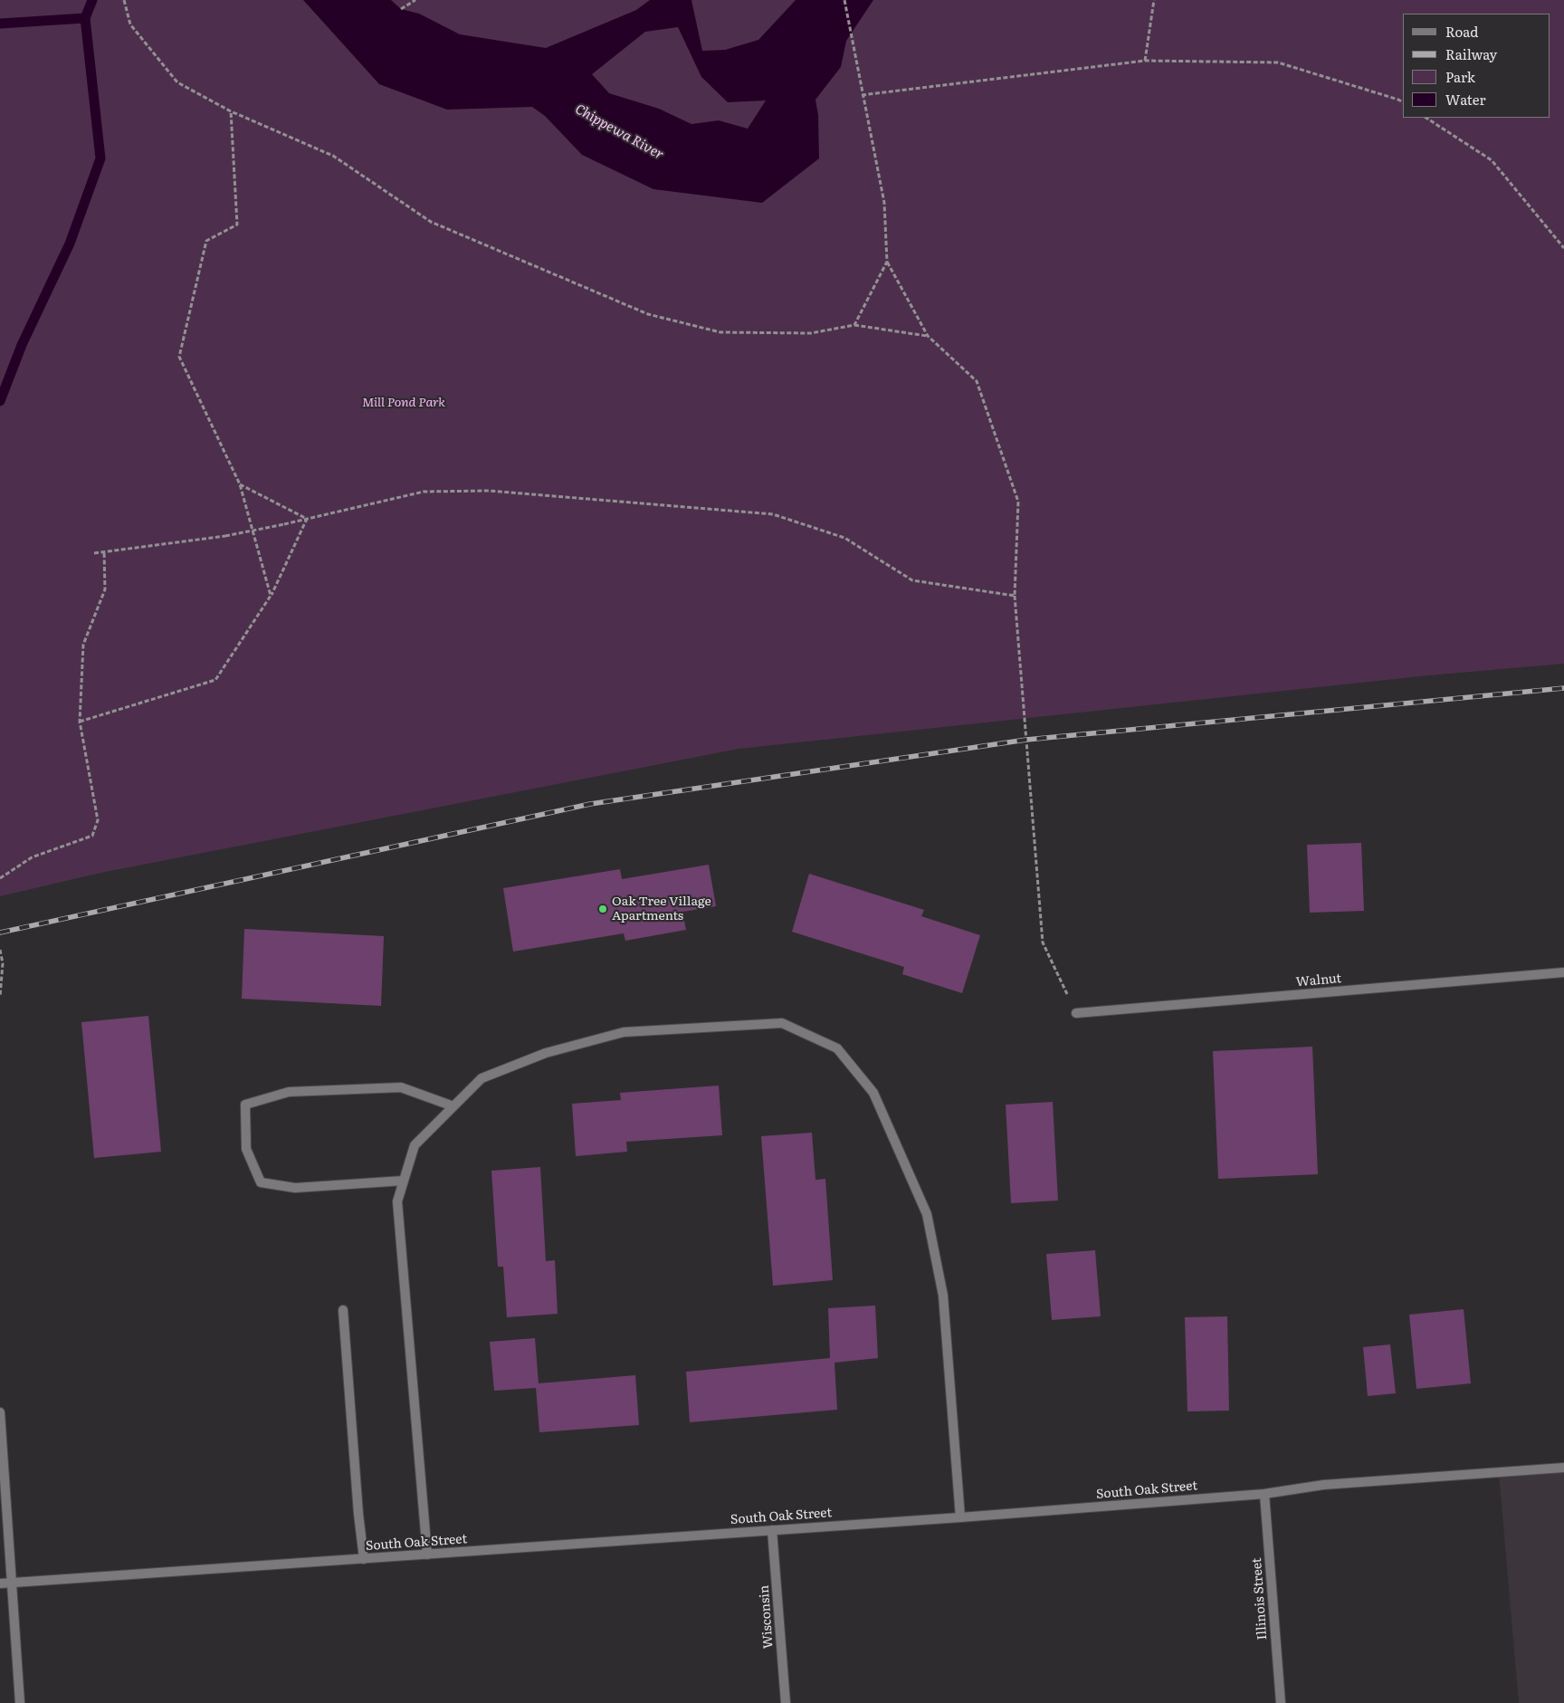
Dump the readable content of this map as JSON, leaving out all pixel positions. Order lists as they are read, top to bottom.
{
  "streets": {
    "street": [
      "Walnut",
      "South Oak Street",
      "Illinois Street",
      "Wisconsin"
    ]
  },
  "crossings": [
    ["South Oak Street", "Illinois Street"],
    ["South Oak Street", "Wisconsin"]
  ],
  "water": ["Chippewa River"],
  "parks": ["Mill Pond Park"],
  "places": ["Oak Tree Village Apartments"],
  "legend": [
    "Road",
    "Railway",
    "Park",
    "Water"
  ]
}
